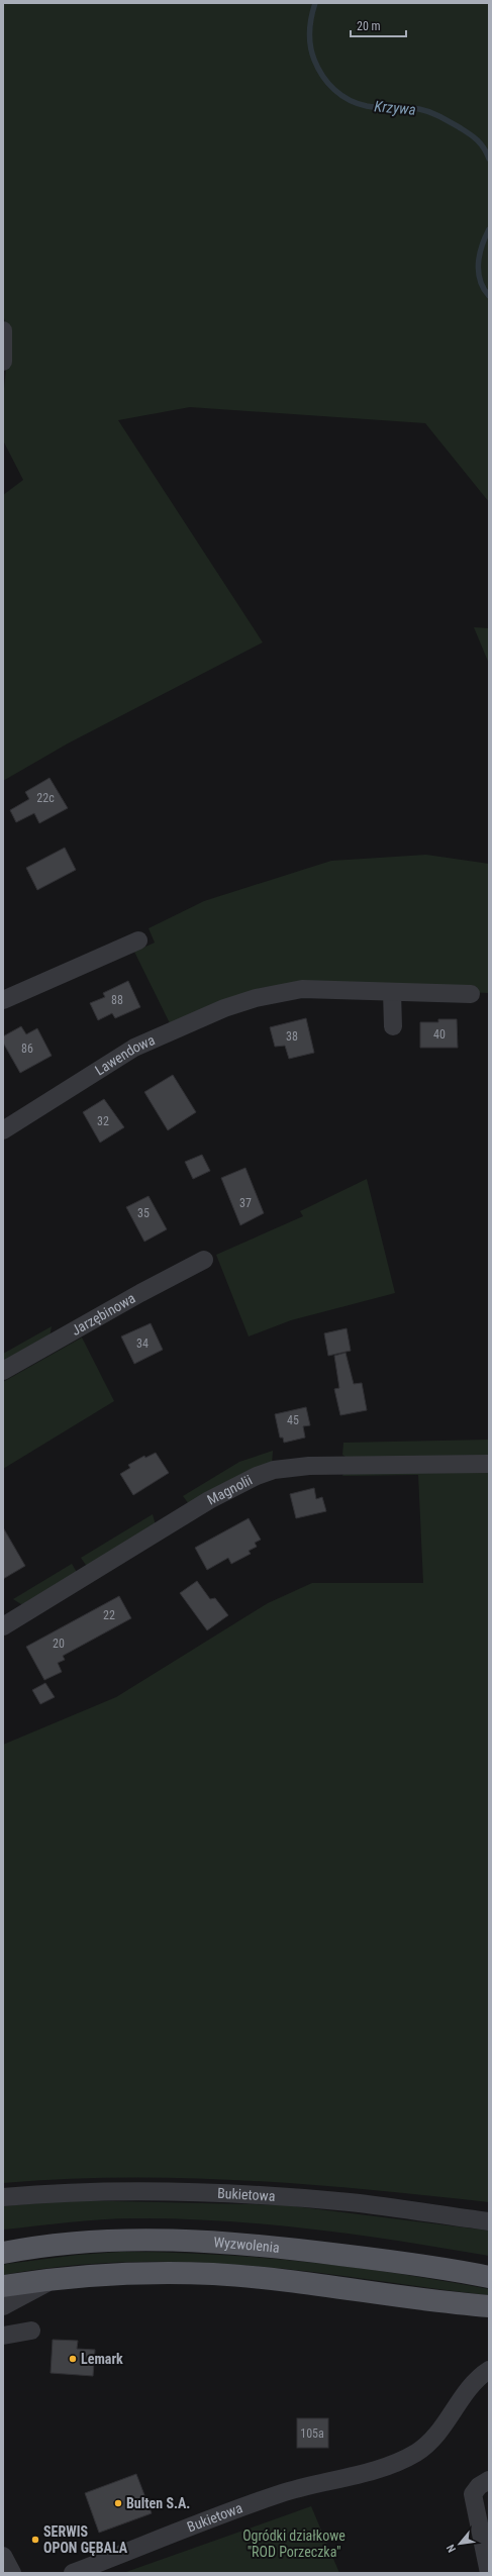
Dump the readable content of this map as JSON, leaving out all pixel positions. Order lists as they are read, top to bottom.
{
  "streets": {
    "main road": ["Wyzwolenia"],
    "street": [
      "Lawendowa",
      "Jarzębinowa",
      "Magnolii",
      "Bukietowa"
    ]
  },
  "water": ["Krzywa"],
  "parks": ["Ogródki działkowe \"ROD Porzeczka\""],
  "places": ["Lemark", "Bulten S.A.", "SERWIS OPON GĘBALA"],
  "house_numbers": [
    "22c",
    "88",
    "40",
    "38",
    "86",
    "32",
    "37",
    "35",
    "34",
    "45",
    "22",
    "20",
    "105a"
  ],
  "scale_bar": "20 m",
  "north": "bottom left"
}
